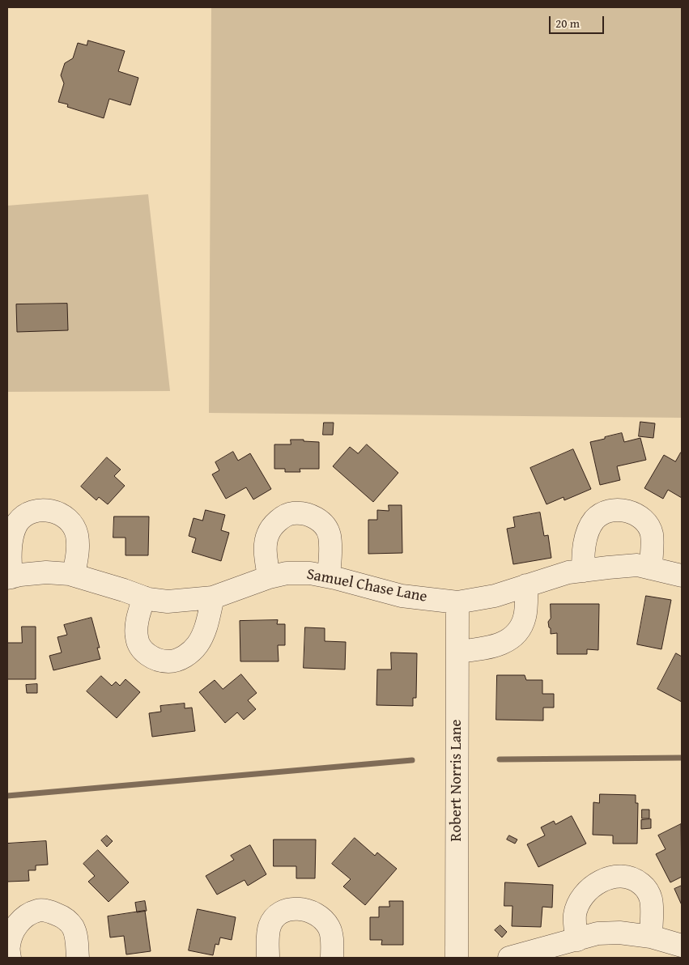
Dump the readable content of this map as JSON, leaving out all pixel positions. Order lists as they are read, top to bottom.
{
  "streets": {
    "street": ["Samuel Chase Lane", "Robert Norris Lane"]
  },
  "crossings": [
    ["Samuel Chase Lane", "Robert Norris Lane"]
  ],
  "scale_bar": "20 m"
}
